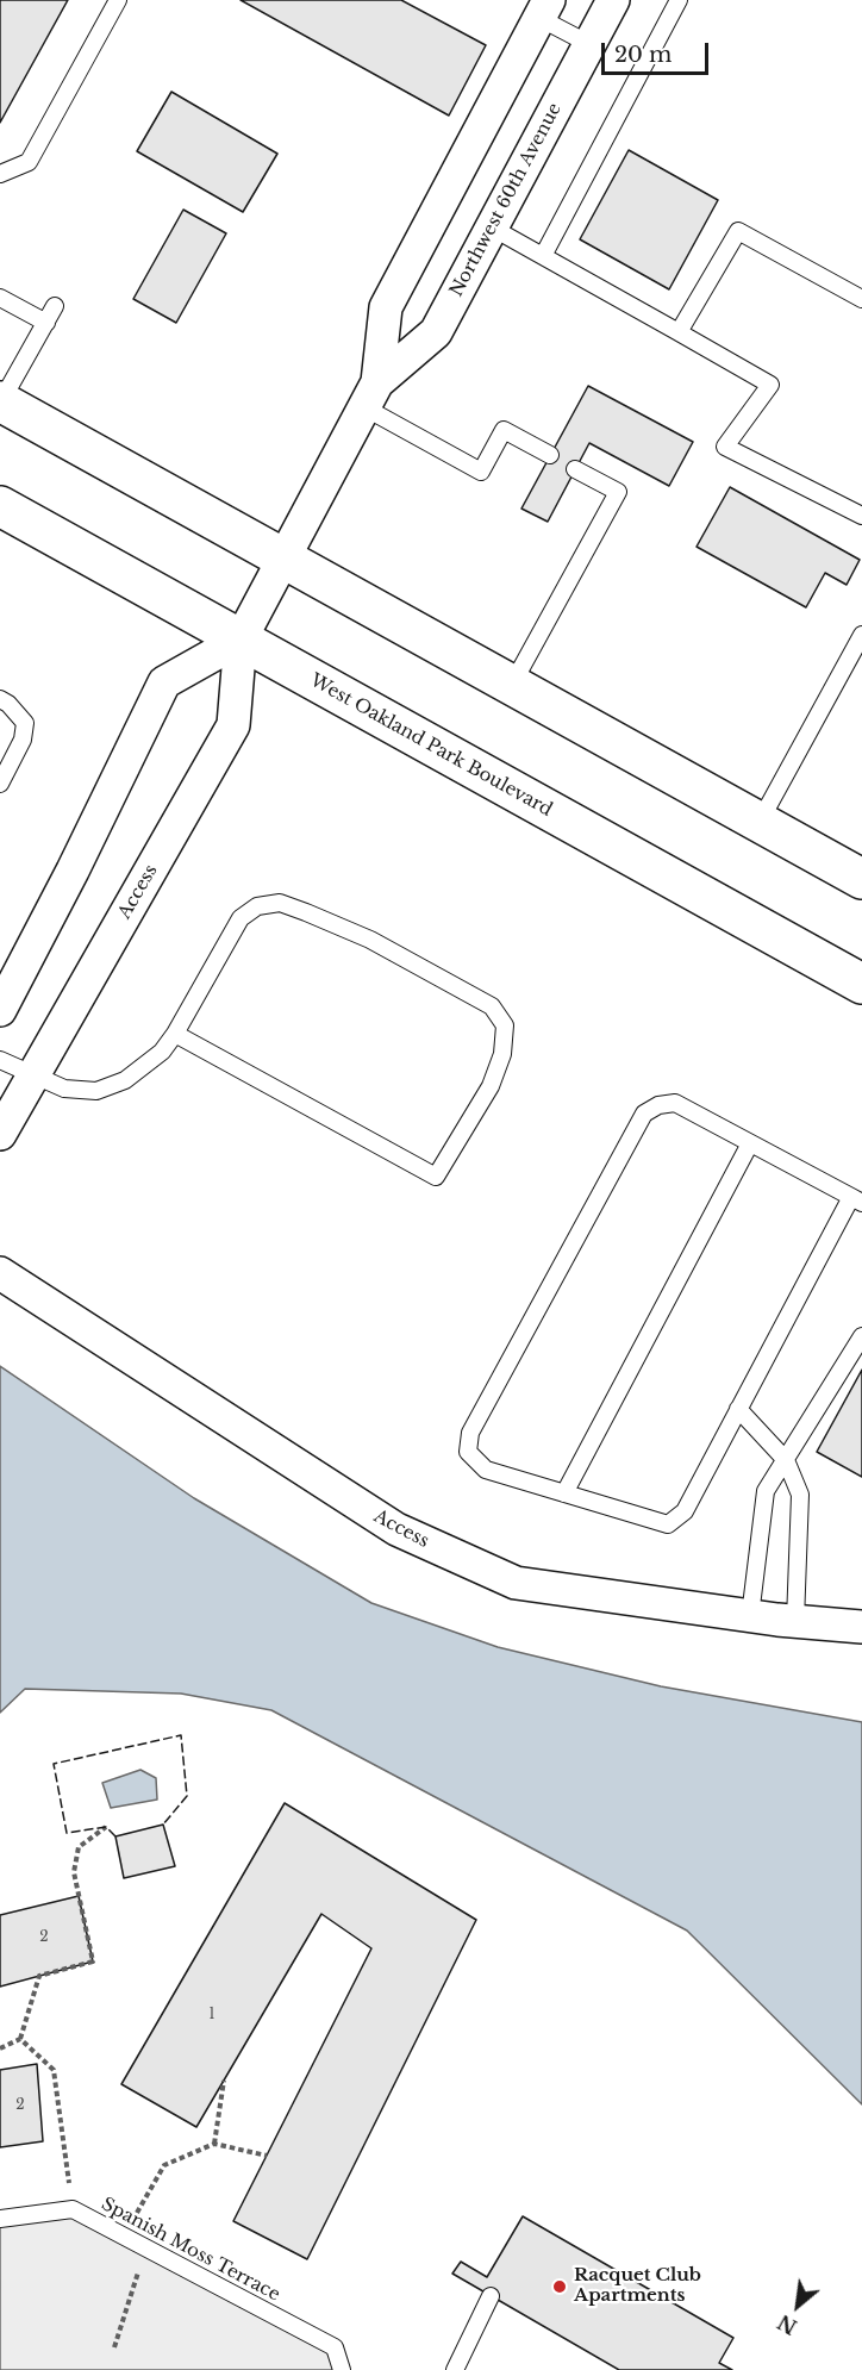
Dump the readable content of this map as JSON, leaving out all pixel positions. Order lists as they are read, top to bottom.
{
  "streets": {
    "main road": ["West Oakland Park Boulevard"],
    "street": ["Northwest 60th Avenue", "Access"],
    "lane": ["Spanish Moss Terrace"]
  },
  "crossings": [
    ["Northwest 60th Avenue", "Access"],
    ["West Oakland Park Boulevard", "Access"]
  ],
  "places": ["Racquet Club Apartments"],
  "house_numbers": ["2", "1", "2"],
  "scale_bar": "20 m",
  "north": "bottom left"
}
